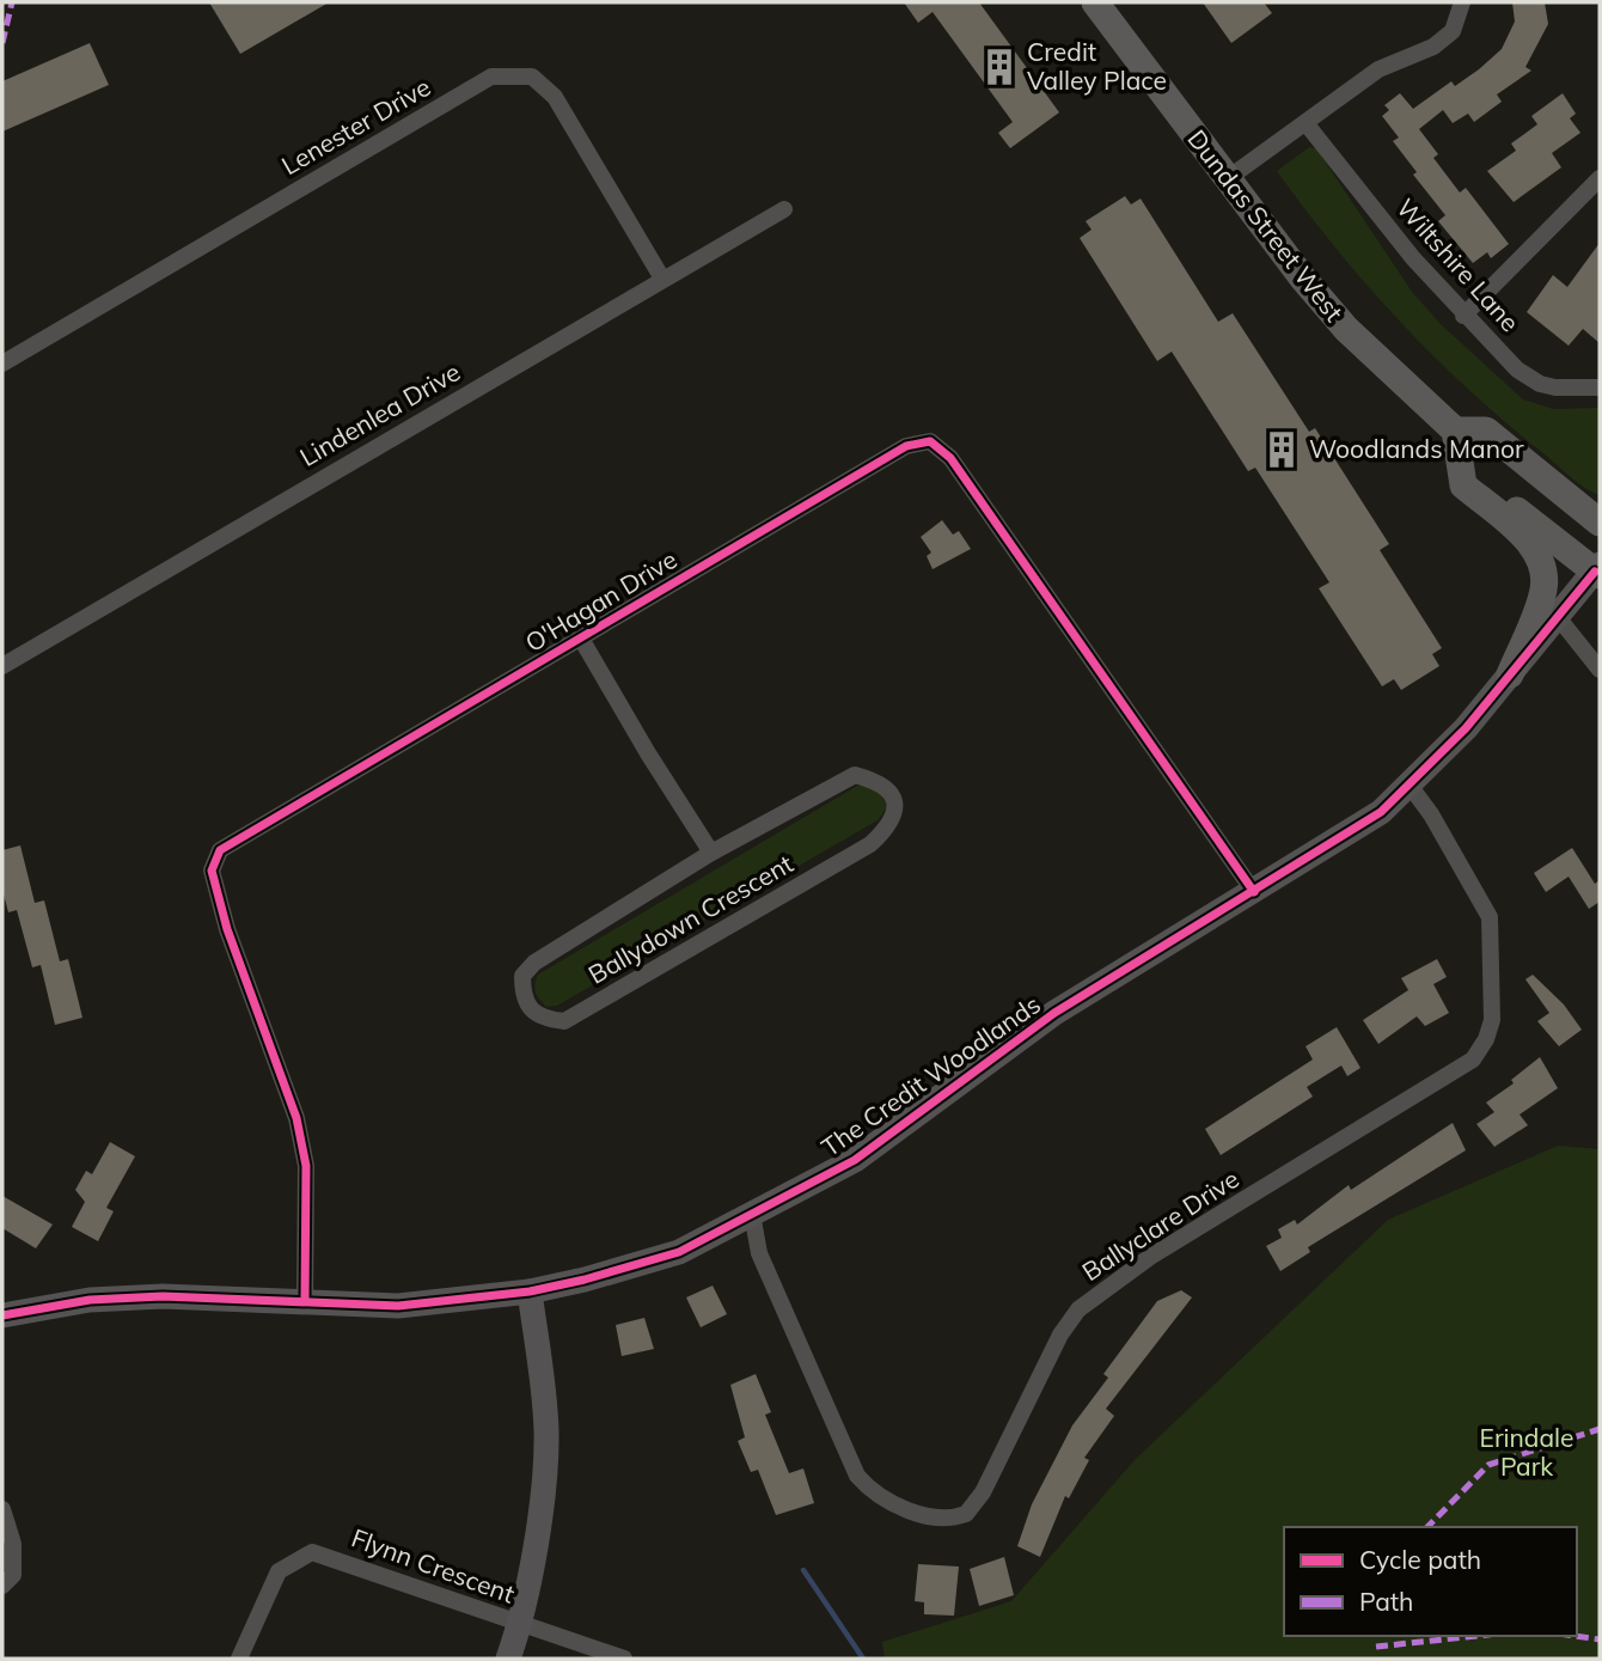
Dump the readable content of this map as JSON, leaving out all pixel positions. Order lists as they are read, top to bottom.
{
  "streets": {
    "main road": ["Dundas Street West"],
    "street": [
      "Lenester Drive",
      "Wiltshire Lane",
      "Lindenlea Drive",
      "O'Hagan Drive",
      "Ballydown Crescent",
      "The Credit Woodlands",
      "Ballyclare Drive",
      "Flynn Crescent"
    ]
  },
  "crossings": [
    ["Lenester Drive", "Lindenlea Drive"],
    ["O'Hagan Drive", "Ballydown Crescent"],
    ["O'Hagan Drive", "The Credit Woodlands"],
    ["The Credit Woodlands", "Ballyclare Drive"]
  ],
  "parks": ["Erindale Park"],
  "places": {
    "building": ["Credit Valley Place", "Woodlands Manor"]
  },
  "legend": ["Cycle path", "Path"]
}
